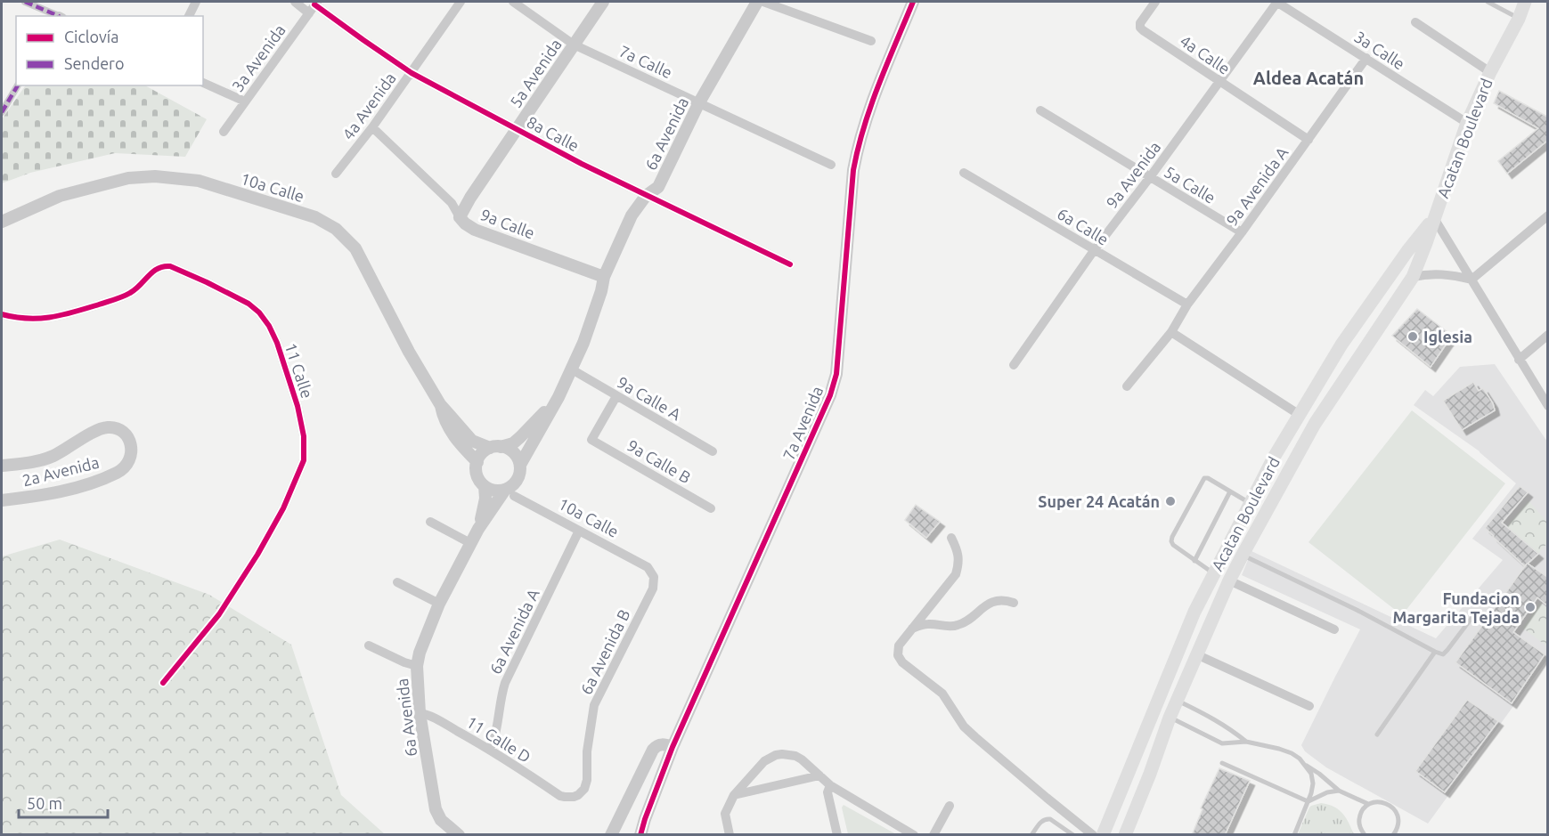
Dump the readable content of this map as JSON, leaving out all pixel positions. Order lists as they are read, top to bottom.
{
  "streets": {
    "main road": ["Acatan Boulevard"],
    "street": [
      "3a Calle",
      "4a Calle",
      "3a Avenida",
      "7a Calle",
      "5a Avenida",
      "4a Avenida",
      "8a Calle",
      "6a Avenida",
      "9a Avenida",
      "5a Calle",
      "9a Avenida A",
      "10a Calle",
      "9a Calle",
      "6a Calle",
      "11 Calle",
      "9a Calle A",
      "7a Avenida",
      "9a Calle B",
      "2a Avenida",
      "6a Avenida A",
      "6a Avenida B",
      "11 Calle D"
    ]
  },
  "crossings": [
    ["3a Calle", "Acatan Boulevard"],
    ["3a Calle", "9a Avenida"],
    ["3a Calle", "9a Avenida A"],
    ["4a Calle", "9a Avenida"],
    ["4a Calle", "9a Avenida A"],
    ["3a Avenida", "8a Calle"],
    ["7a Calle", "5a Avenida"],
    ["7a Calle", "6a Avenida"],
    ["5a Avenida", "8a Calle"],
    ["5a Avenida", "9a Calle"],
    ["4a Avenida", "8a Calle"],
    ["4a Avenida", "9a Calle"],
    ["8a Calle", "6a Avenida"],
    ["6a Avenida", "10a Calle"],
    ["6a Avenida", "9a Calle"],
    ["6a Avenida", "9a Calle A"],
    ["6a Avenida", "11 Calle D"],
    ["9a Avenida", "5a Calle"],
    ["9a Avenida", "6a Calle"],
    ["5a Calle", "9a Avenida A"],
    ["9a Avenida A", "6a Calle"],
    ["10a Calle", "6a Avenida A"],
    ["10a Calle", "6a Avenida B"],
    ["9a Calle A", "9a Calle B"],
    ["6a Avenida A", "11 Calle D"],
    ["6a Avenida B", "11 Calle D"]
  ],
  "districts": ["Aldea Acatán"],
  "places": ["Iglesia", "Super 24 Acatán", "Fundacion Margarita Tejada"],
  "legend": ["Ciclovía", "Sendero"],
  "scale_bar": "50 m"
}
